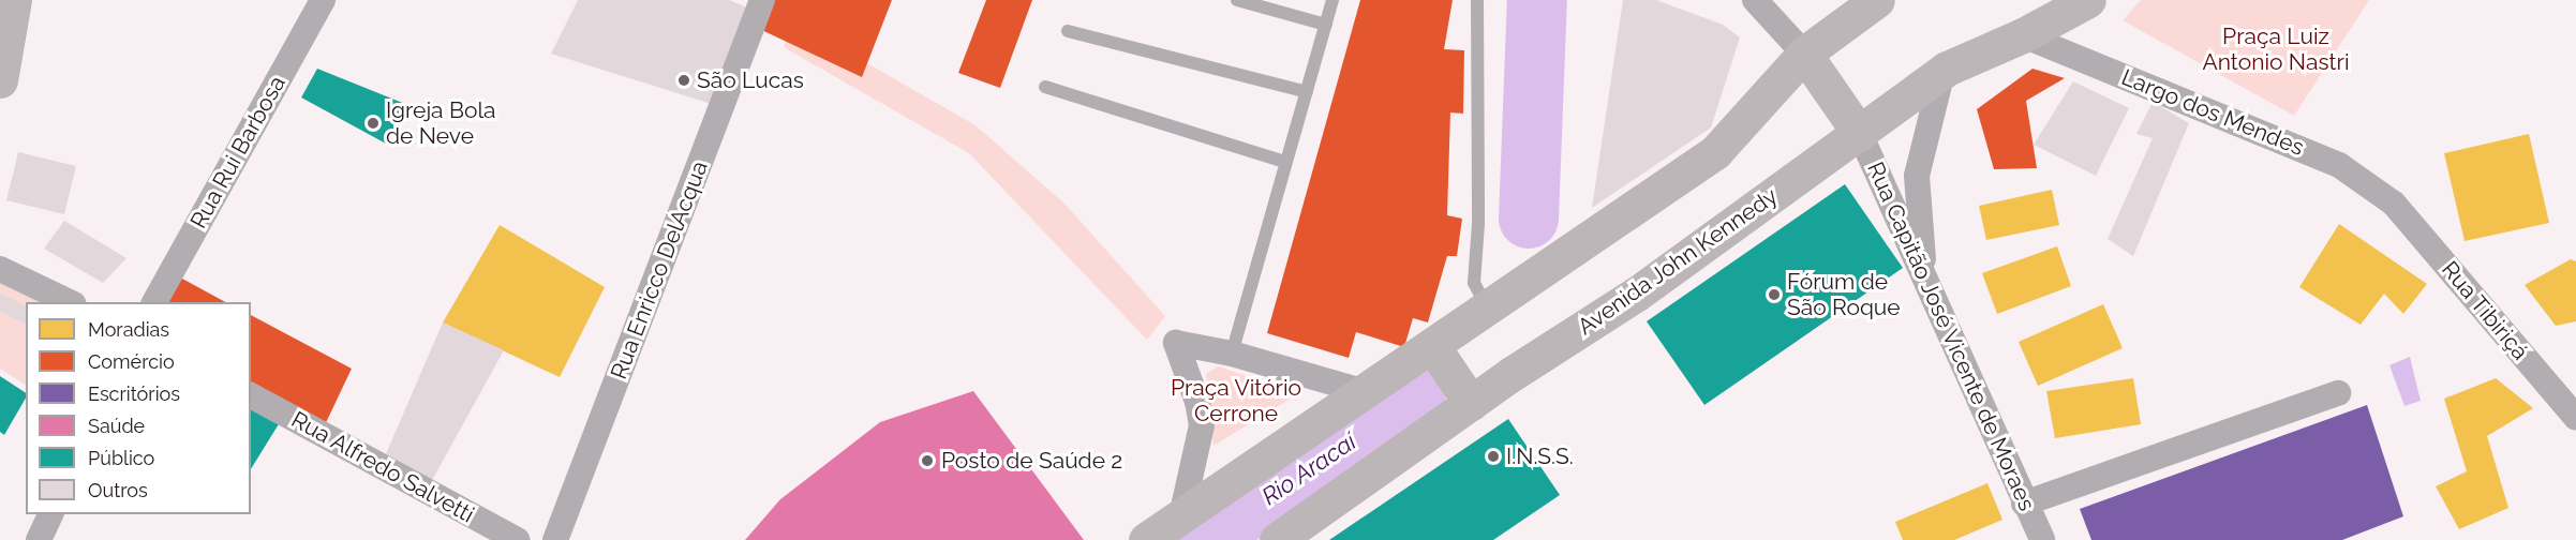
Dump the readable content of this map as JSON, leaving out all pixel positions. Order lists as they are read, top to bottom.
{
  "streets": {
    "main road": ["Avenida John Kennedy"],
    "street": [
      "Largo dos Mendes",
      "Rua Rui Barbosa",
      "Rua Enricco DelAcqua",
      "Rua Tibiriçá",
      "Rua Capitão José Vicente de Moraes",
      "Rua Alfredo Salvetti"
    ]
  },
  "crossings": [
    ["Largo dos Mendes", "Avenida John Kennedy"],
    ["Largo dos Mendes", "Rua Tibiriçá"],
    ["Avenida John Kennedy", "Rua Capitão José Vicente de Moraes"]
  ],
  "water": ["Rio Aracaí"],
  "parks": ["Praça Luiz Antonio Nastri", "Praça Vitório Cerrone"],
  "places": [
    "São Lucas",
    "Igreja Bola de Neve",
    "Fórum de São Roque",
    "I.N.S.S.",
    "Posto de Saúde 2"
  ],
  "legend": [
    "Moradias",
    "Comércio",
    "Escritórios",
    "Saúde",
    "Público",
    "Outros"
  ]
}
